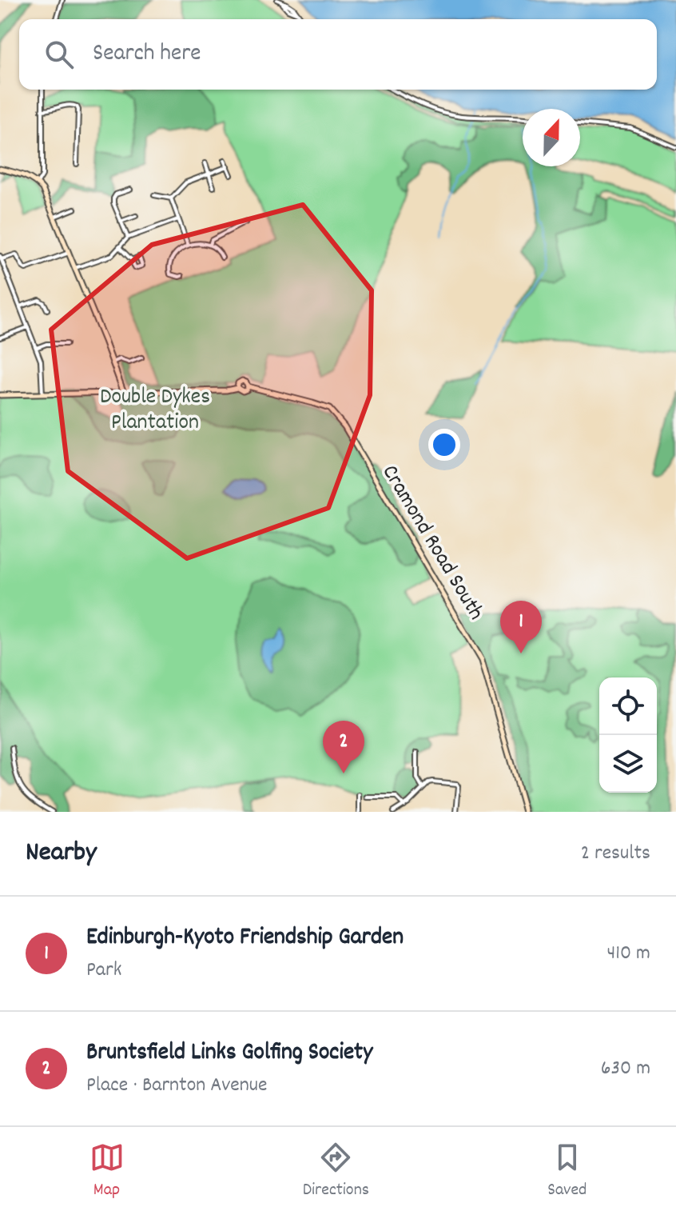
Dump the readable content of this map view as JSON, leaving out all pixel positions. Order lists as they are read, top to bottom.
{
  "streets": {
    "street": ["Cramond Road South"]
  },
  "parks": ["Double Dykes Plantation"],
  "north": "top",
  "page": {
    "search": "Search here",
    "pins": ["1", "2"],
    "heading": ["Nearby", "2 results"],
    "list": [
      {
        "mark": "1",
        "name": "Edinburgh-Kyoto Friendship Garden",
        "note": "Park",
        "value": "410 m"
      },
      {
        "mark": "2",
        "name": "Bruntsfield Links Golfing Society",
        "note": "Place · Barnton Avenue",
        "value": "630 m"
      }
    ],
    "nav": ["Map", "Directions", "Saved"]
  }
}
